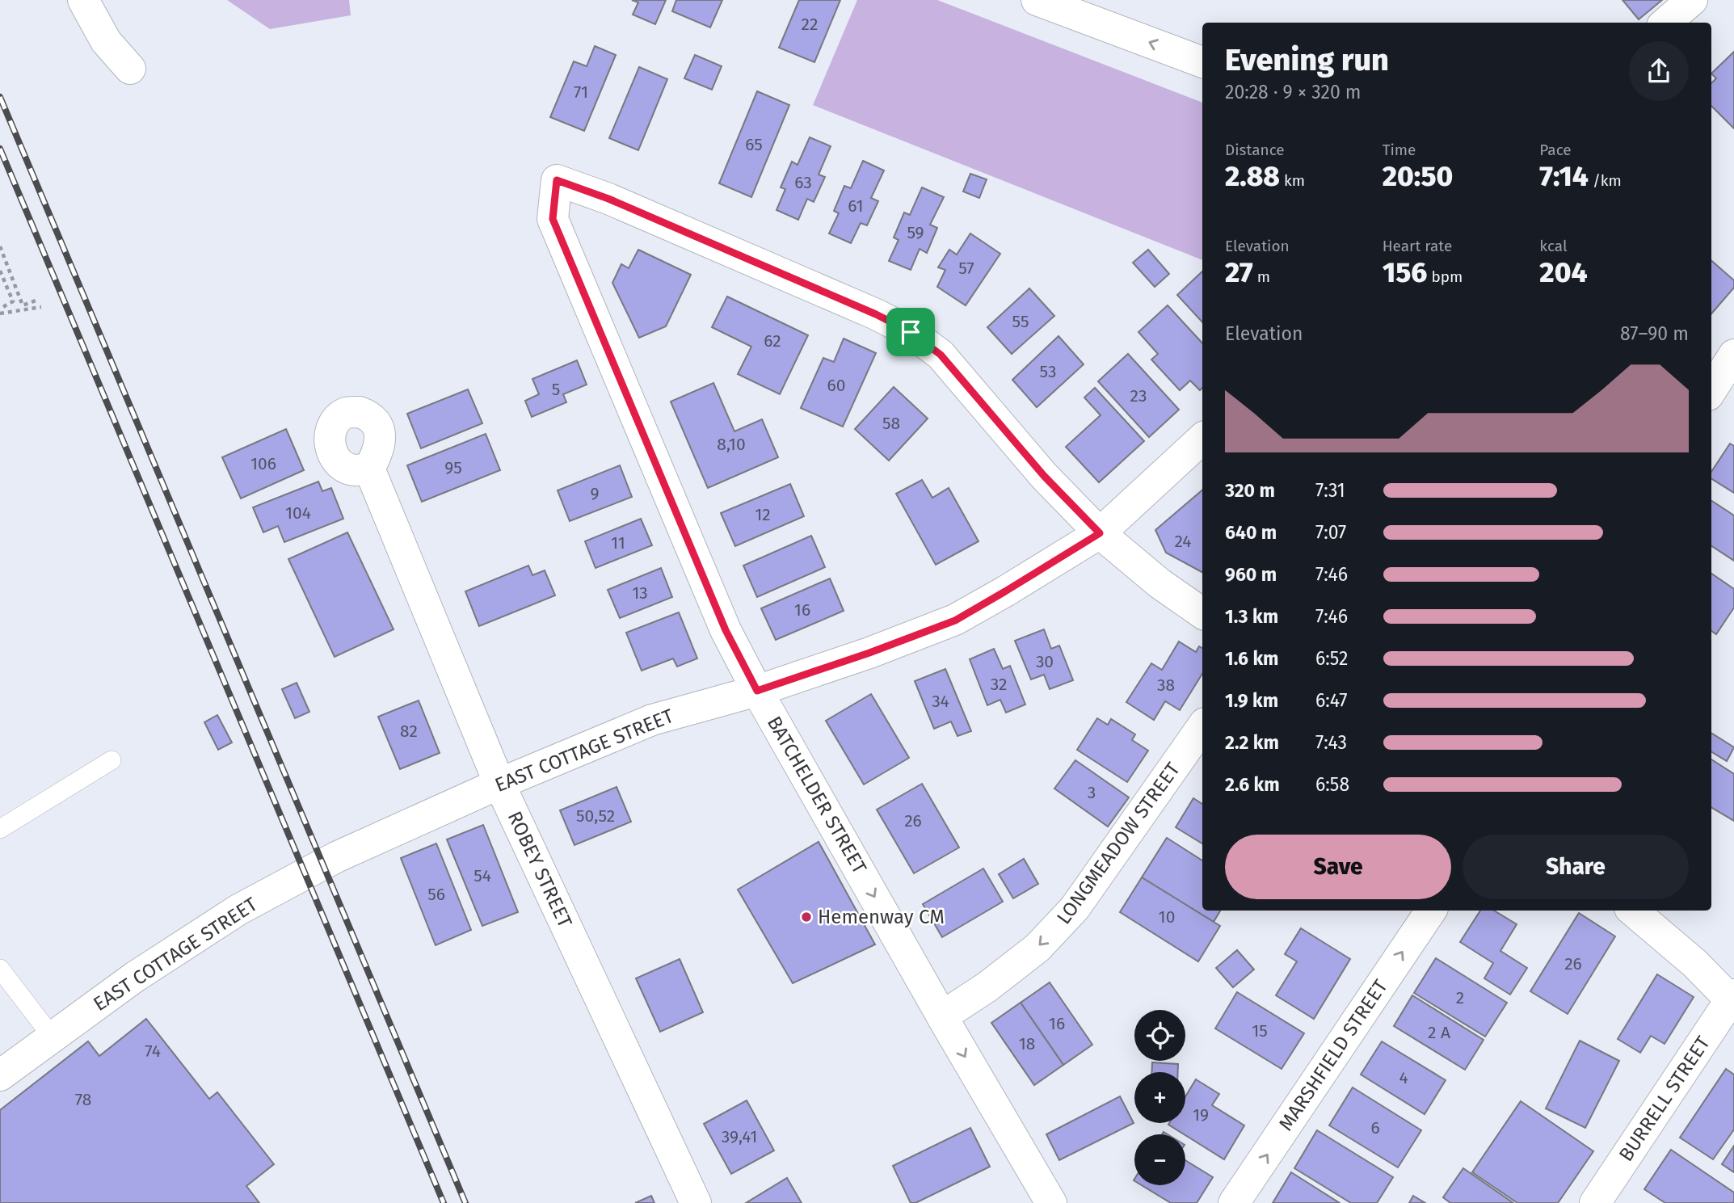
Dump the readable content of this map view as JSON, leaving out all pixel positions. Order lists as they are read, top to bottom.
{
  "streets": {
    "street": [
      "EAST COTTAGE STREET",
      "BATCHELDER STREET",
      "LONGMEADOW STREET",
      "ROBEY STREET",
      "MARSHFIELD STREET",
      "BURRELL STREET"
    ]
  },
  "crossings": [
    ["EAST COTTAGE STREET", "BATCHELDER STREET"],
    ["EAST COTTAGE STREET", "ROBEY STREET"],
    ["BATCHELDER STREET", "LONGMEADOW STREET"]
  ],
  "one_way": ["LONGMEADOW STREET", "MARSHFIELD STREET"],
  "places": ["Hemenway CM"],
  "house_numbers": [
    "22",
    "71",
    "65",
    "63",
    "61",
    "59",
    "57",
    "55",
    "62",
    "53",
    "60",
    "5",
    "23",
    "58",
    "8,10",
    "106",
    "95",
    "9",
    "104",
    "12",
    "24",
    "11",
    "13",
    "16",
    "30",
    "32",
    "38",
    "34",
    "82",
    "3",
    "50,52",
    "26",
    "54",
    "56",
    "10",
    "26",
    "2",
    "16",
    "15",
    "2 A",
    "18",
    "74",
    "4",
    "78",
    "19",
    "6",
    "39,41"
  ],
  "page": {
    "heading": ["Evening run", "20:28 · 9 × 320 m"],
    "stats": [
      ["Distance", "2.88 km"],
      ["Time", "20:50"],
      ["Pace", "7:14 /km"],
      ["Elevation", "27 m"],
      ["Heart rate", "156 bpm"],
      ["kcal", "204"]
    ],
    "chart": ["Elevation", "87–90 m"],
    "list": [
      {
        "name": "320 m",
        "note": "7:31"
      },
      {
        "name": "640 m",
        "note": "7:07"
      },
      {
        "name": "960 m",
        "note": "7:46"
      },
      {
        "name": "1.3 km",
        "note": "7:46"
      },
      {
        "name": "1.6 km",
        "note": "6:52"
      },
      {
        "name": "1.9 km",
        "note": "6:47"
      },
      {
        "name": "2.2 km",
        "note": "7:43"
      },
      {
        "name": "2.6 km",
        "note": "6:58"
      }
    ],
    "buttons": ["Save", "Share"],
    "map_buttons": ["+", "−"]
  }
}
